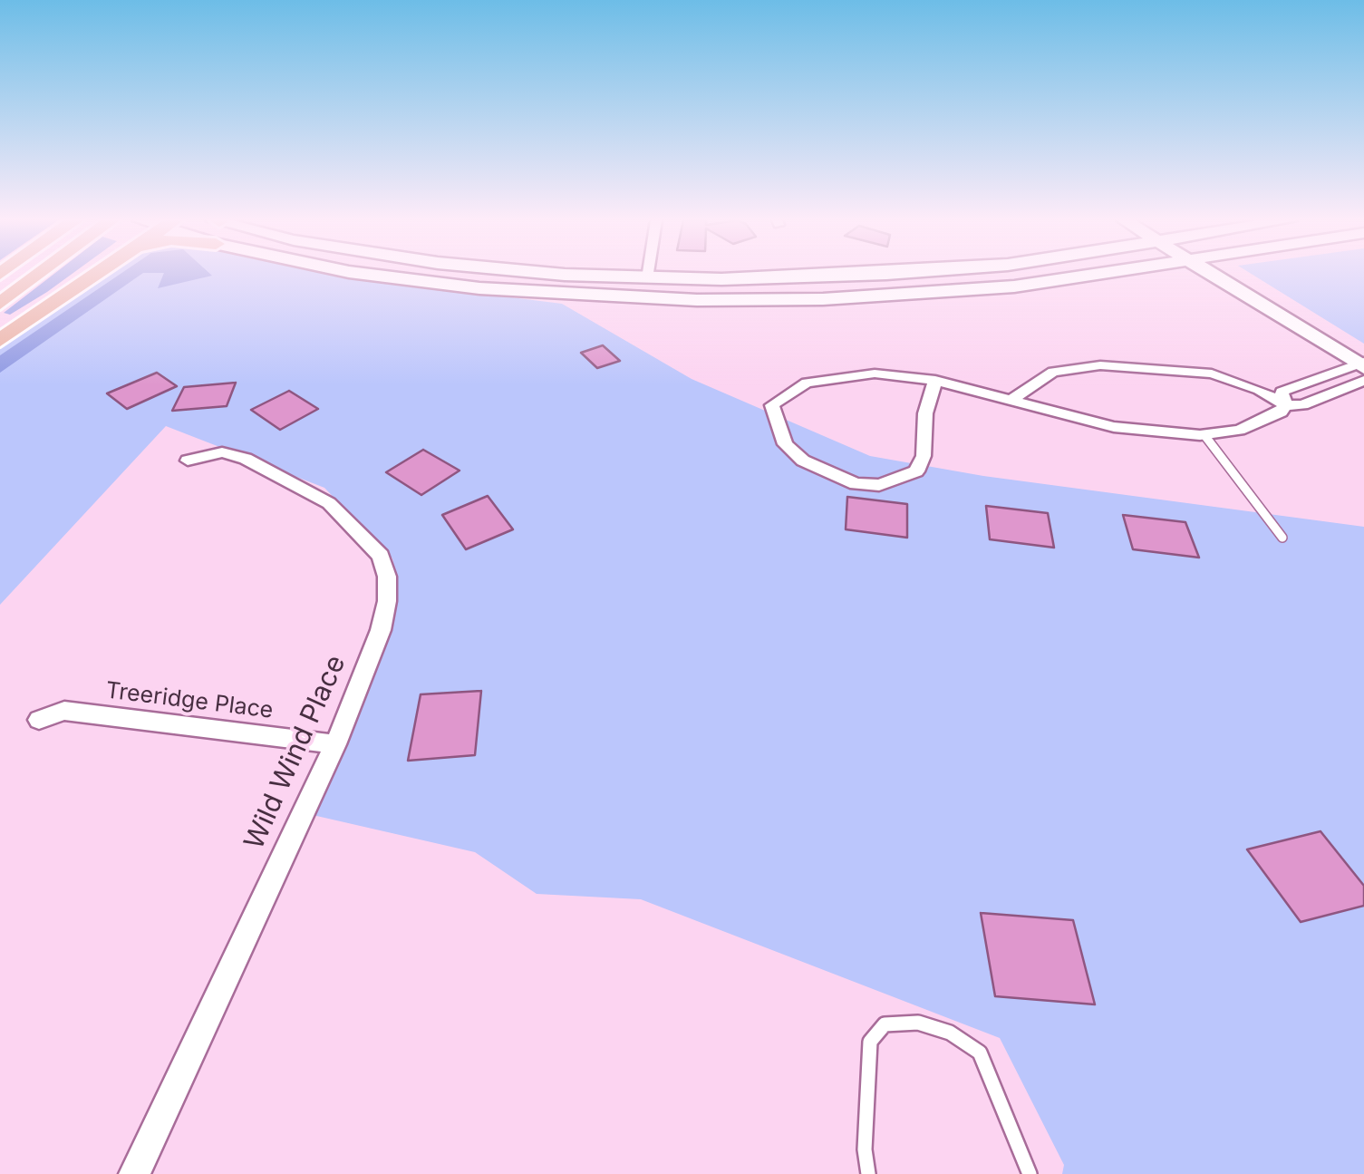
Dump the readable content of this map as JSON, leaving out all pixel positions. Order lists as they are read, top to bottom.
{
  "streets": {
    "street": ["Treeridge Place", "Wild Wind Place"]
  },
  "crossings": [
    ["Treeridge Place", "Wild Wind Place"]
  ]
}
